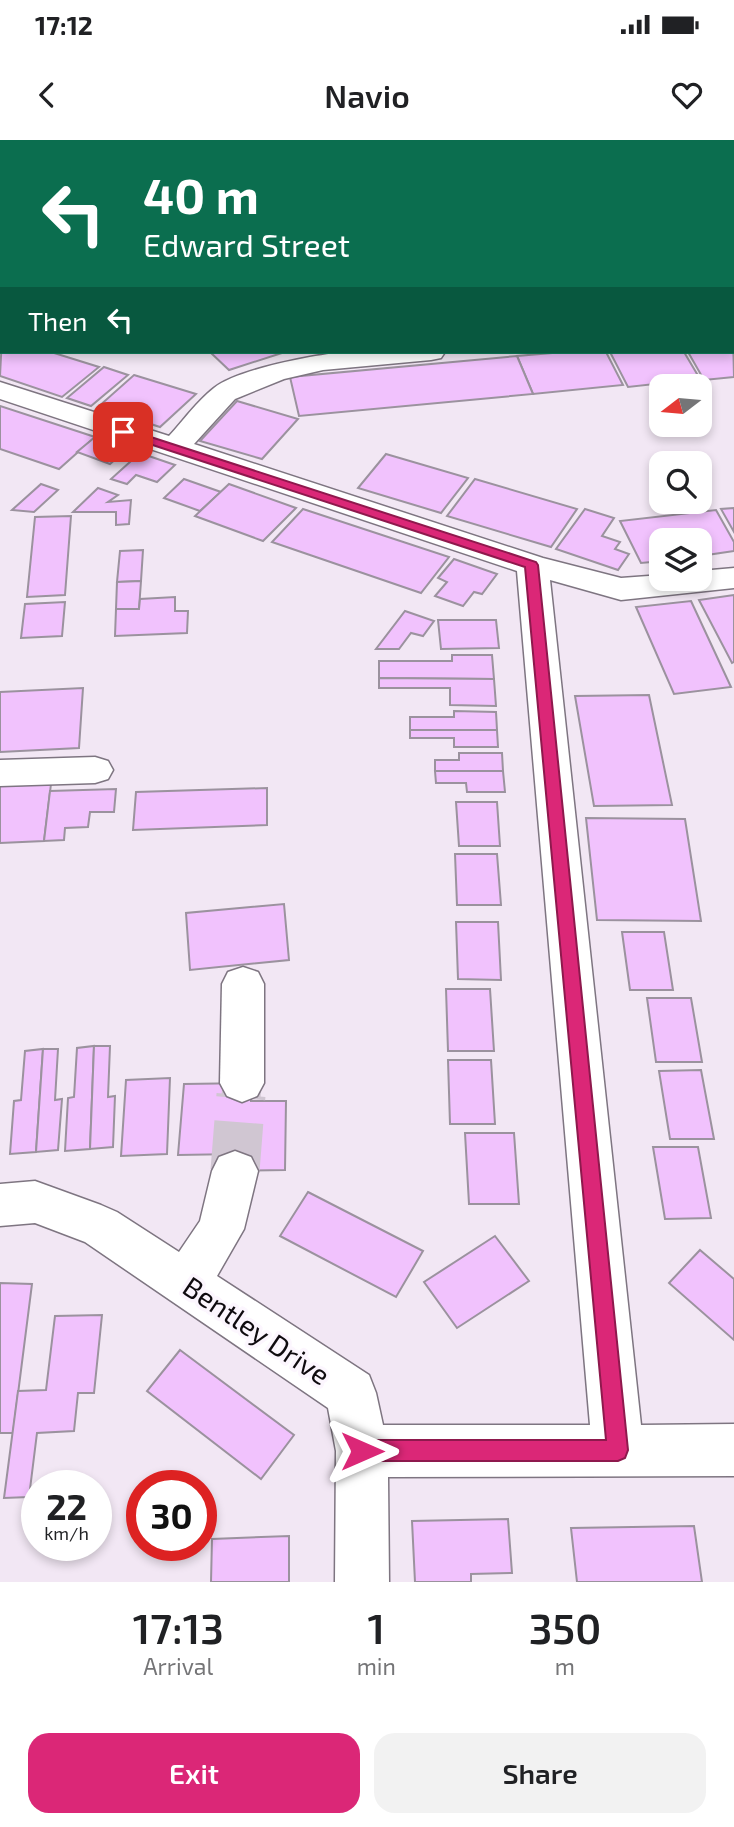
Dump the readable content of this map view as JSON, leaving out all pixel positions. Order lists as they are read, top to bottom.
{
  "streets": {
    "street": ["Bentley Drive"]
  },
  "north": "left",
  "page": {
    "status": "17:12",
    "header": "Navio",
    "turn": ["40 m", "Edward Street"],
    "then": "Then",
    "speed": "22 km/h",
    "limit": "30",
    "eta": [
      "17:13",
      "Arrival",
      "1",
      "min",
      "350",
      "m"
    ],
    "buttons": ["Exit", "Share"]
  }
}
